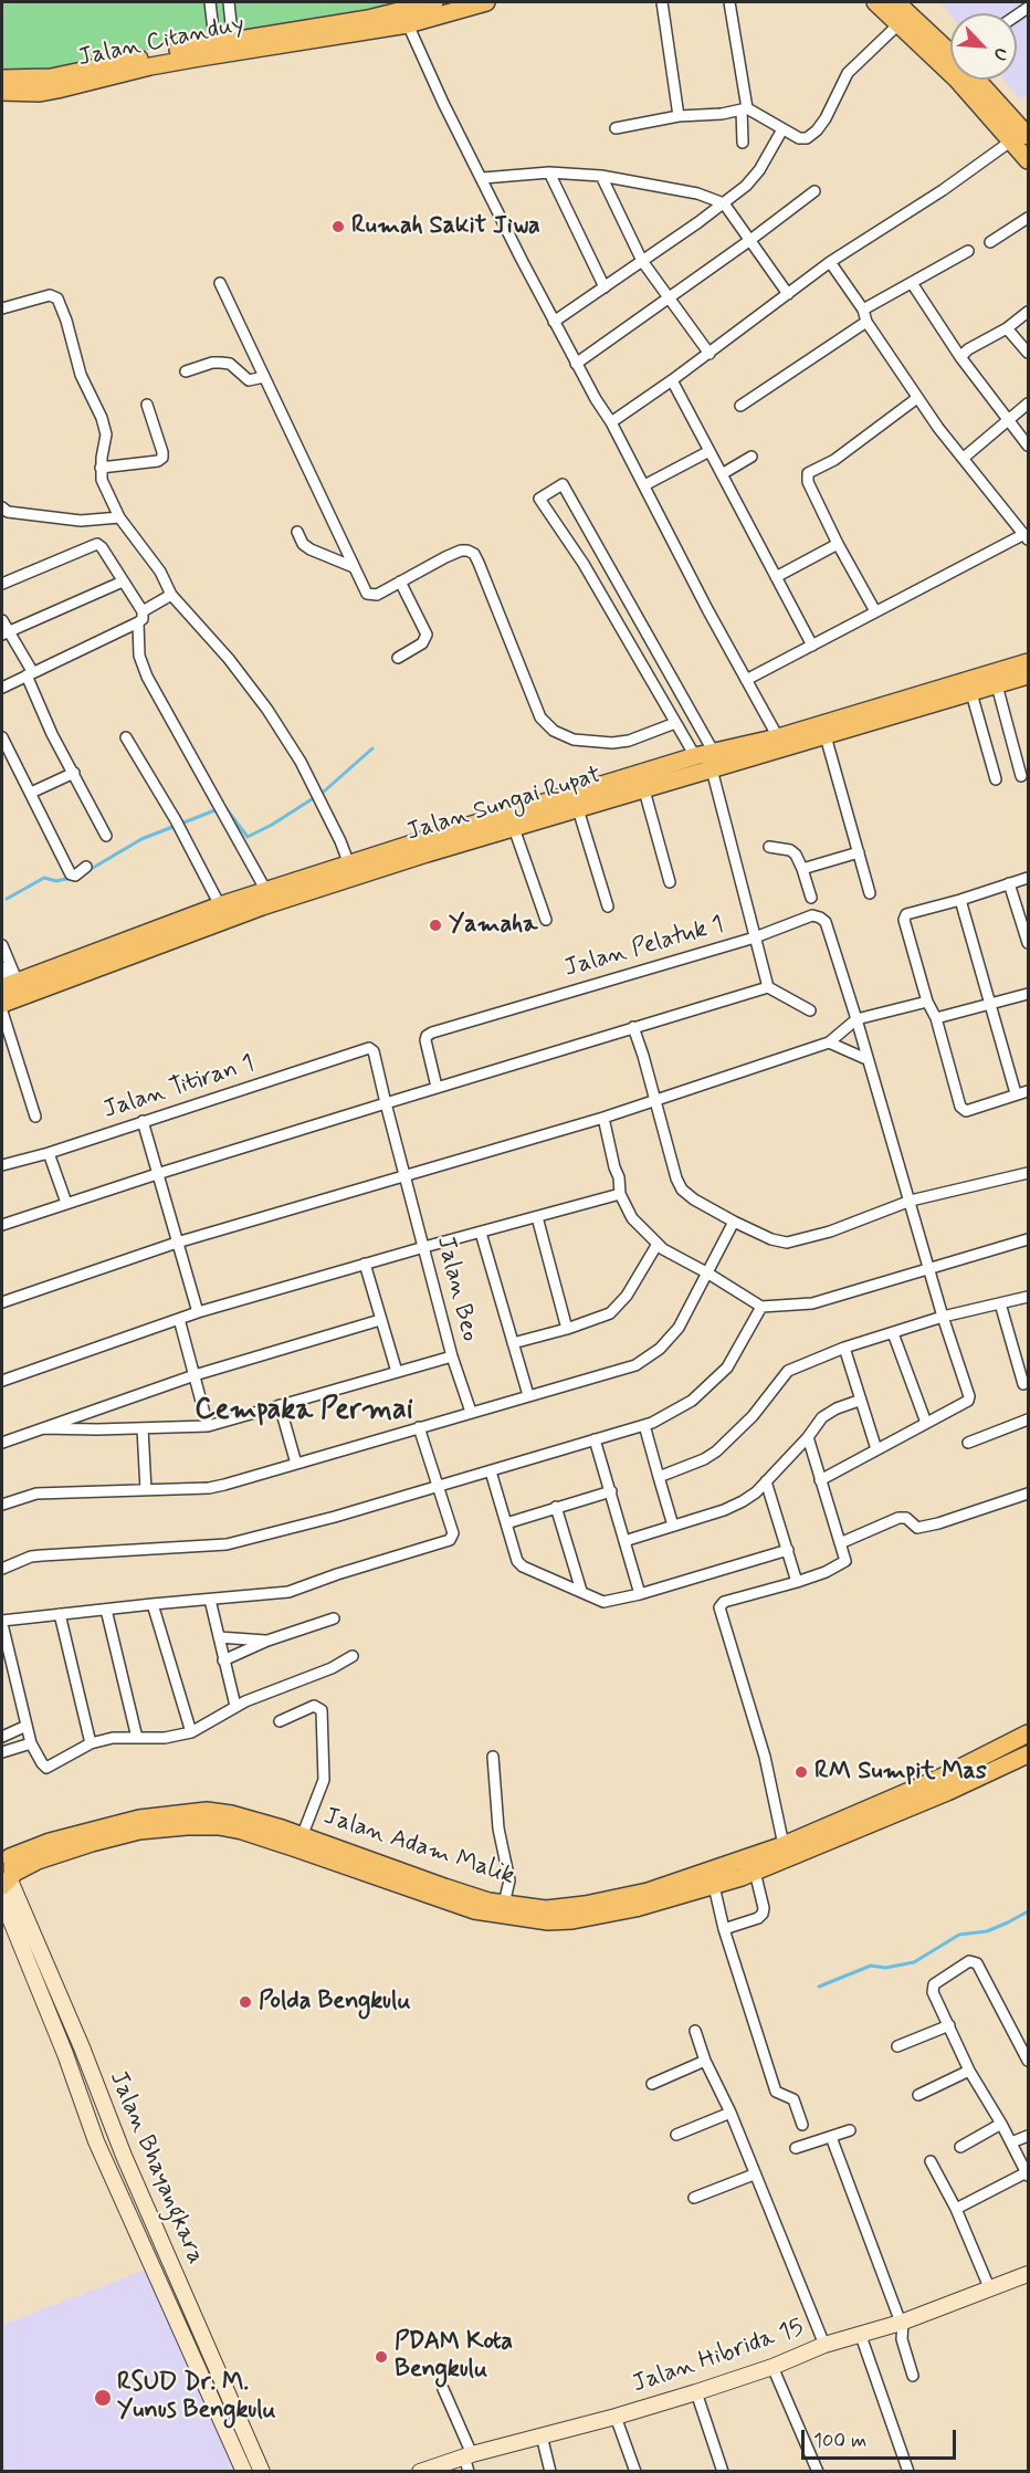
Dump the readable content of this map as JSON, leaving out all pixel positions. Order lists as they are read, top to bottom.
{
  "streets": {
    "main road": ["Jalan Citanduy", "Jalan Sungai Rupat", "Jalan Adam Malik"],
    "street": [
      "Jalan Pelatuk 1",
      "Jalan Titiran 1",
      "Jalan Beo",
      "Jalan Bhayangkara",
      "Jalan Hibrida 15"
    ]
  },
  "crossings": [
    ["Jalan Titiran 1", "Jalan Beo"],
    ["Jalan Adam Malik", "Jalan Bhayangkara"]
  ],
  "districts": ["Cempaka Permai"],
  "places": [
    "Rumah Sakit Jiwa",
    "Yamaha",
    "RM Sumpit Mas",
    "Polda Bengkulu",
    "PDAM Kota Bengkulu",
    "RSUD Dr. M. Yunus Bengkulu"
  ],
  "scale_bar": "100 m",
  "north": "bottom right"
}
